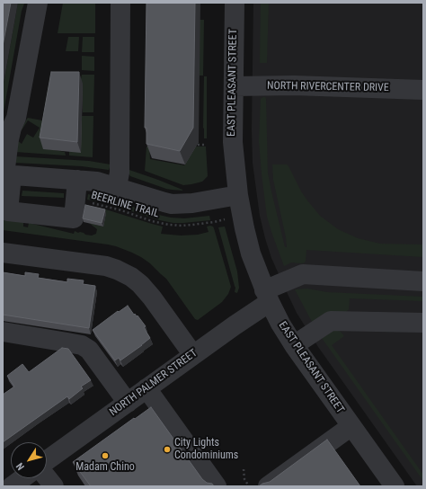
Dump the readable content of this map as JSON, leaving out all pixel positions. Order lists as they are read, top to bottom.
{
  "streets": {
    "street": ["EAST PLEASANT STREET", "NORTH RIVERCENTER DRIVE", "NORTH PALMER STREET"],
    "path": ["BEERLINE TRAIL"]
  },
  "crossings": [
    ["EAST PLEASANT STREET", "NORTH RIVERCENTER DRIVE"],
    ["EAST PLEASANT STREET", "NORTH PALMER STREET"]
  ],
  "places": ["City Lights Condominiums", "Madam Chino"],
  "north": "bottom left"
}
